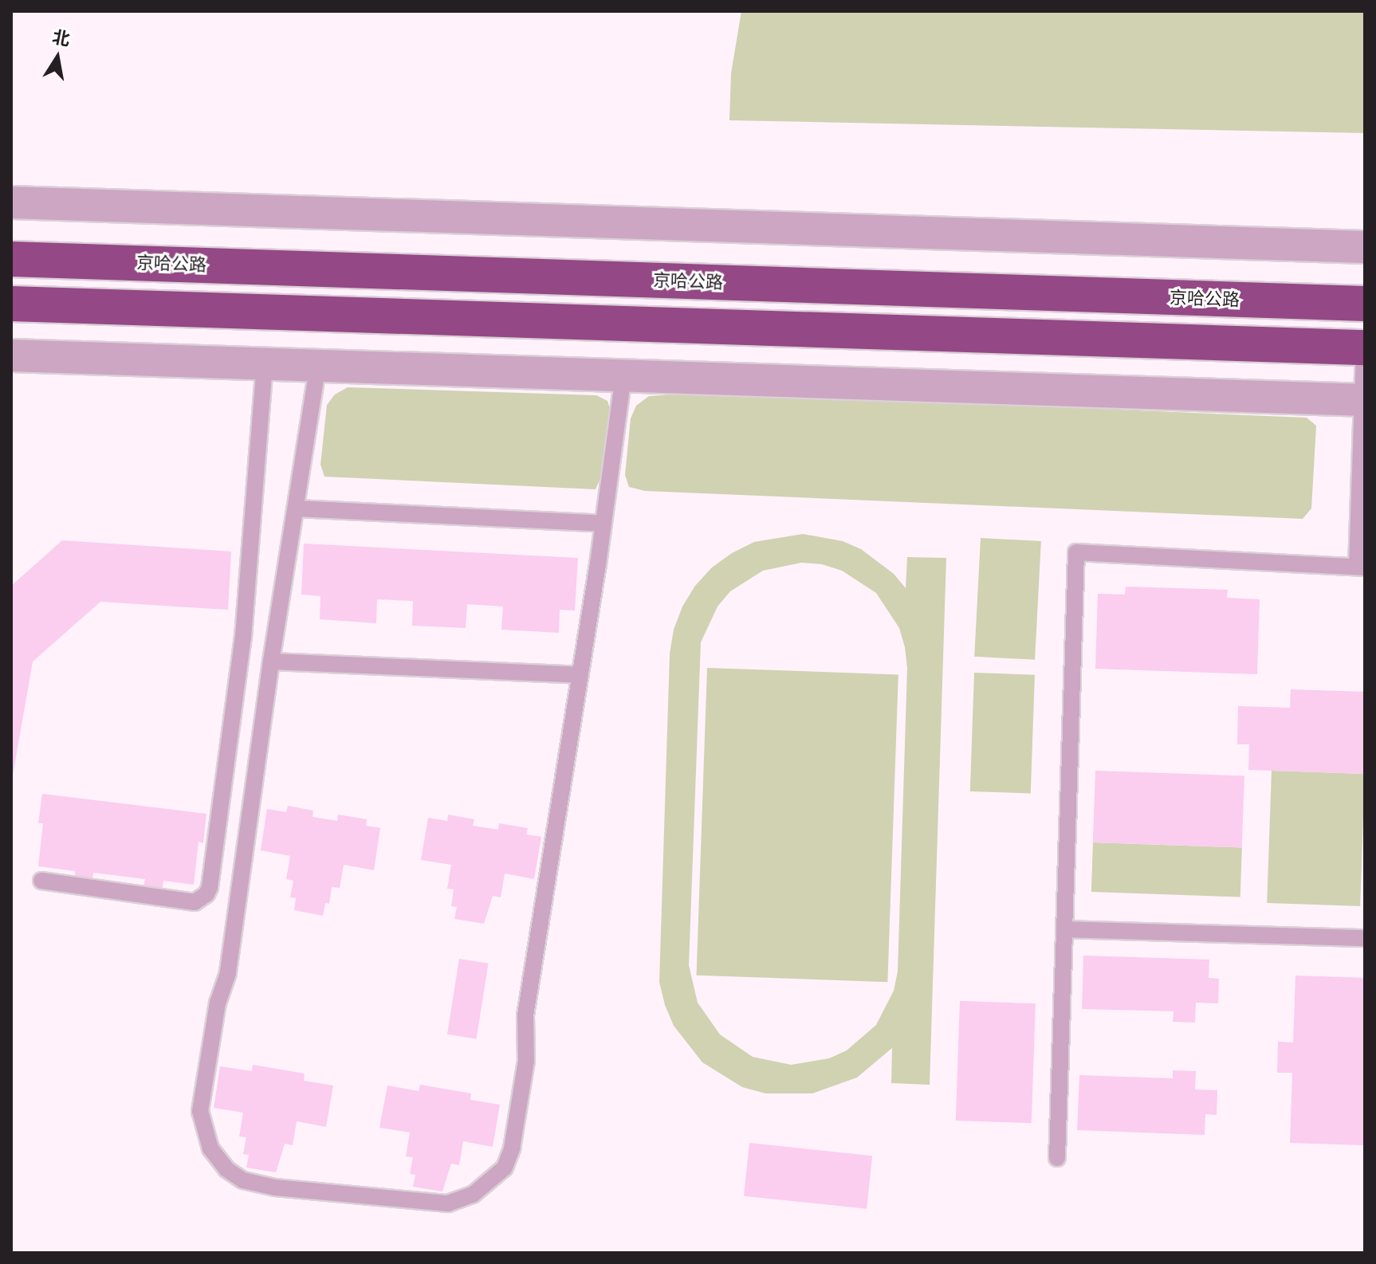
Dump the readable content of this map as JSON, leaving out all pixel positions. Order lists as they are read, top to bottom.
{
  "streets": {
    "highway": ["京哈公路"]
  },
  "north": "top"
}
